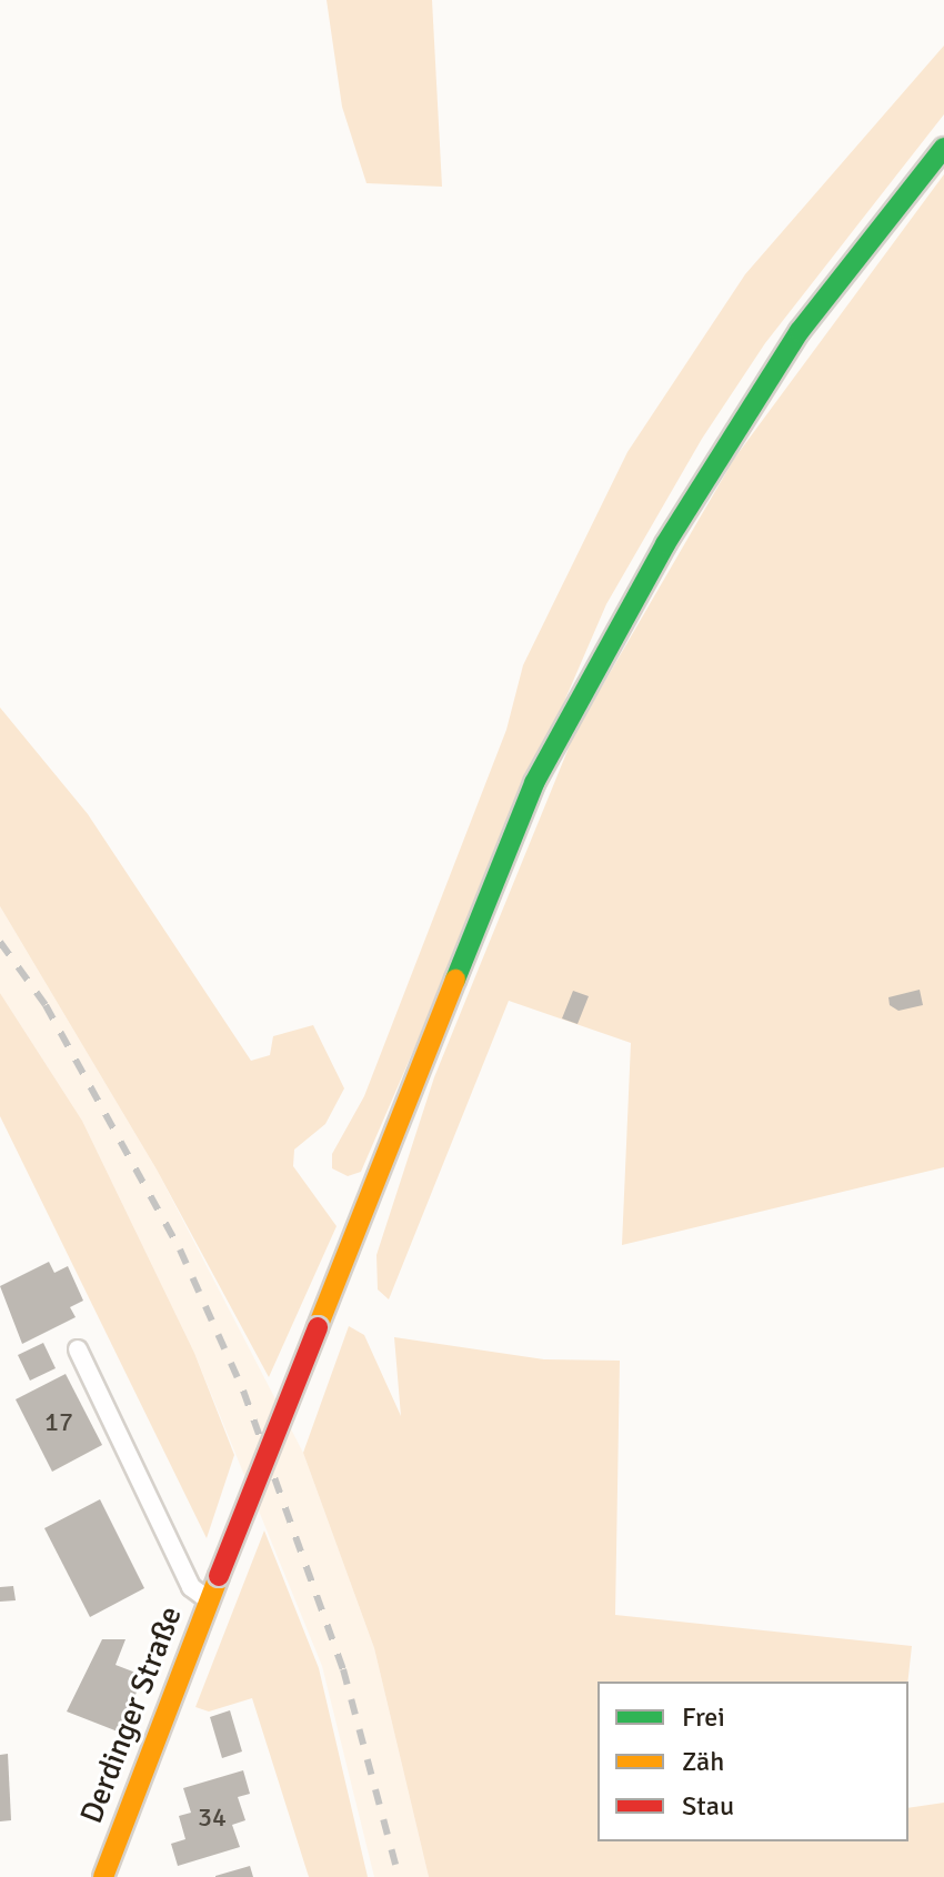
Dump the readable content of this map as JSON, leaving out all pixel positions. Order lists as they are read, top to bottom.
{
  "streets": {
    "main road": ["Derdinger Straße"]
  },
  "house_numbers": ["17", "34"],
  "legend": ["Frei", "Zäh", "Stau"]
}
